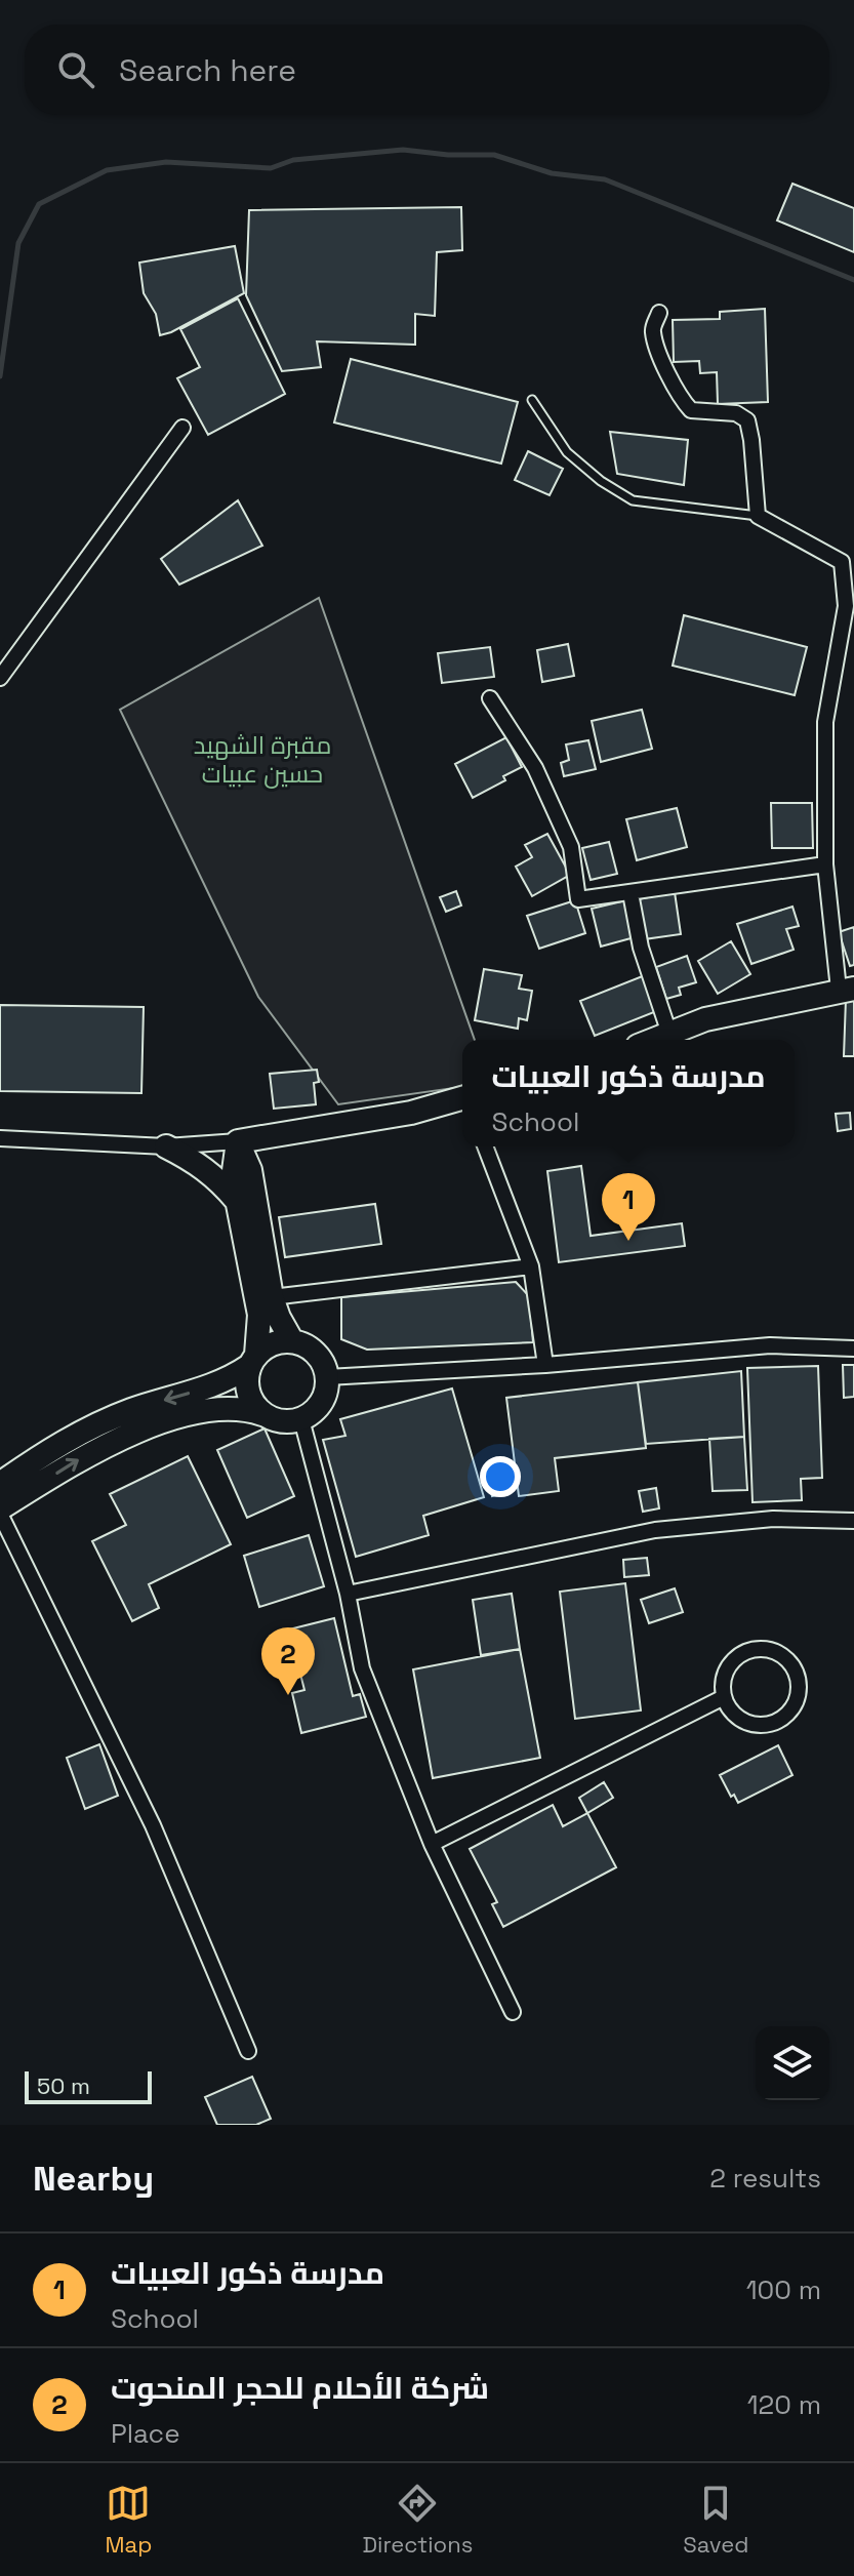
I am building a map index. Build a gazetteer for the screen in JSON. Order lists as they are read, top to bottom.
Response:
{
  "parks": ["مقبرة الشهيد حسين عبيات"],
  "scale_bar": "50 m",
  "page": {
    "search": "Search here",
    "popup": ["مدرسة ذكور العبيات", "School"],
    "pins": ["1", "2"],
    "scale": "50 m",
    "heading": ["Nearby", "2 results"],
    "list": [
      {
        "mark": "1",
        "name": "مدرسة ذكور العبيات",
        "note": "School",
        "value": "100 m"
      },
      {
        "mark": "2",
        "name": "شركة الأحلام للحجر المنحوت",
        "note": "Place",
        "value": "120 m"
      }
    ],
    "nav": ["Map", "Directions", "Saved"]
  }
}
